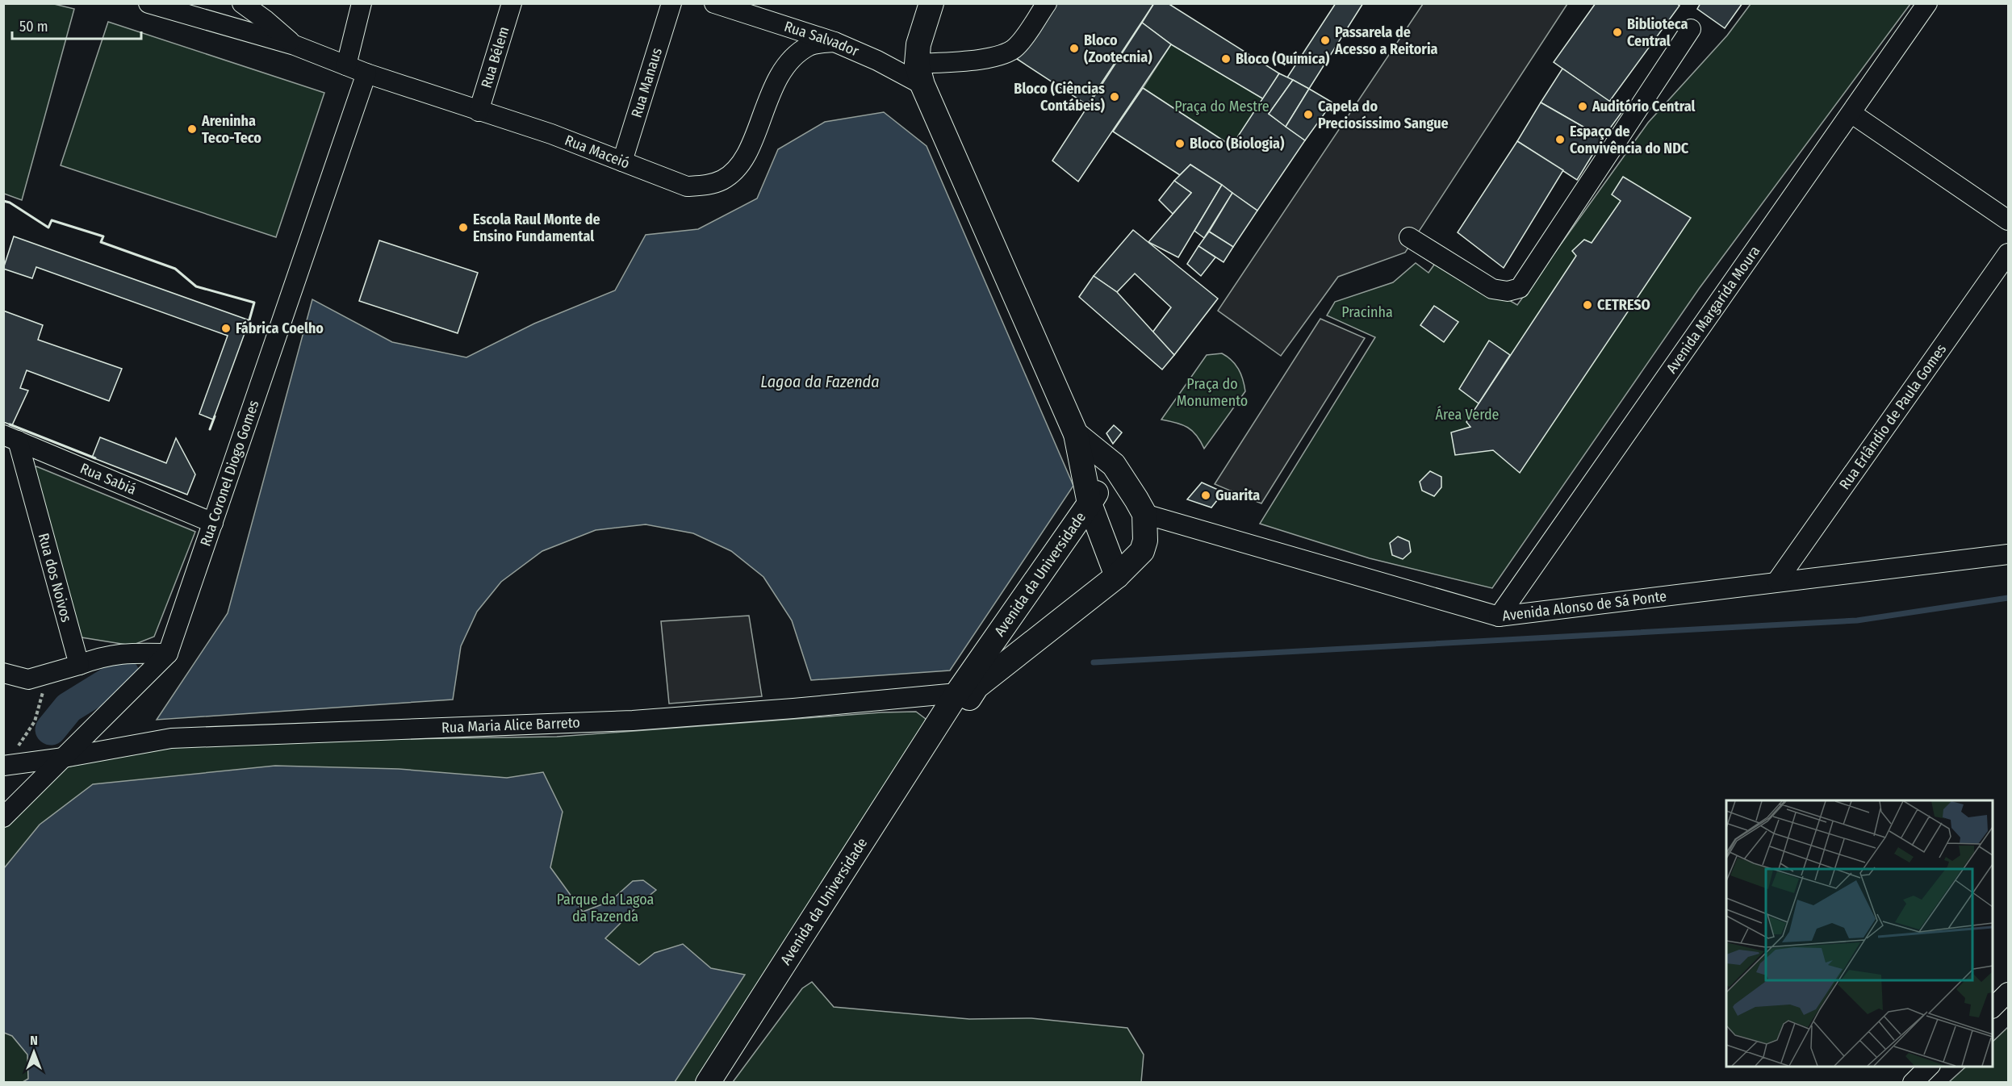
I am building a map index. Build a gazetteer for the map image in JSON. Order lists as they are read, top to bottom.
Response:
{
  "streets": {
    "main road": ["Avenida da Universidade"],
    "street": [
      "Rua Salvador",
      "Rua Bélem",
      "Rua Manaus",
      "Rua Maceió",
      "Avenida Margarida Moura",
      "Rua Erlândio de Paula Gomes",
      "Rua Coronel Diogo Gomes",
      "Rua Sabiá",
      "Rua dos Noivos",
      "Avenida Alonso de Sá Ponte",
      "Rua Maria Alice Barreto"
    ]
  },
  "crossings": [
    ["Rua Salvador", "Rua Maceió"],
    ["Rua Bélem", "Rua Maceió"],
    ["Rua Manaus", "Rua Maceió"],
    ["Rua Maceió", "Rua Coronel Diogo Gomes"],
    ["Avenida Margarida Moura", "Avenida Alonso de Sá Ponte"],
    ["Rua Erlândio de Paula Gomes", "Avenida Alonso de Sá Ponte"],
    ["Rua Coronel Diogo Gomes", "Rua Sabiá"],
    ["Rua Coronel Diogo Gomes", "Rua Maria Alice Barreto"],
    ["Rua Sabiá", "Rua dos Noivos"],
    ["Avenida da Universidade", "Avenida Alonso de Sá Ponte"],
    ["Avenida da Universidade", "Rua Maria Alice Barreto"]
  ],
  "water": ["Lagoa da Fazenda"],
  "parks": [
    "Praça do Mestre",
    "Pracinha",
    "Praça do Monumento",
    "Área Verde",
    "Parque da Lagoa da Fazenda"
  ],
  "places": [
    "Biblioteca Central",
    "Passarela de Acesso a Reitoria",
    "Bloco (Zootecnia)",
    "Bloco (Química)",
    "Bloco (Ciências Contábeis)",
    "Auditório Central",
    "Capela do Preciosíssimo Sangue",
    "Areninha Teco-Teco",
    "Espaço de Convivência do NDC",
    "Bloco (Biologia)",
    "Escola Raul Monte de Ensino Fundamental",
    "CETRESO",
    "Fábrica Coelho",
    "Guarita"
  ],
  "scale_bar": "50 m",
  "north": "top"
}
